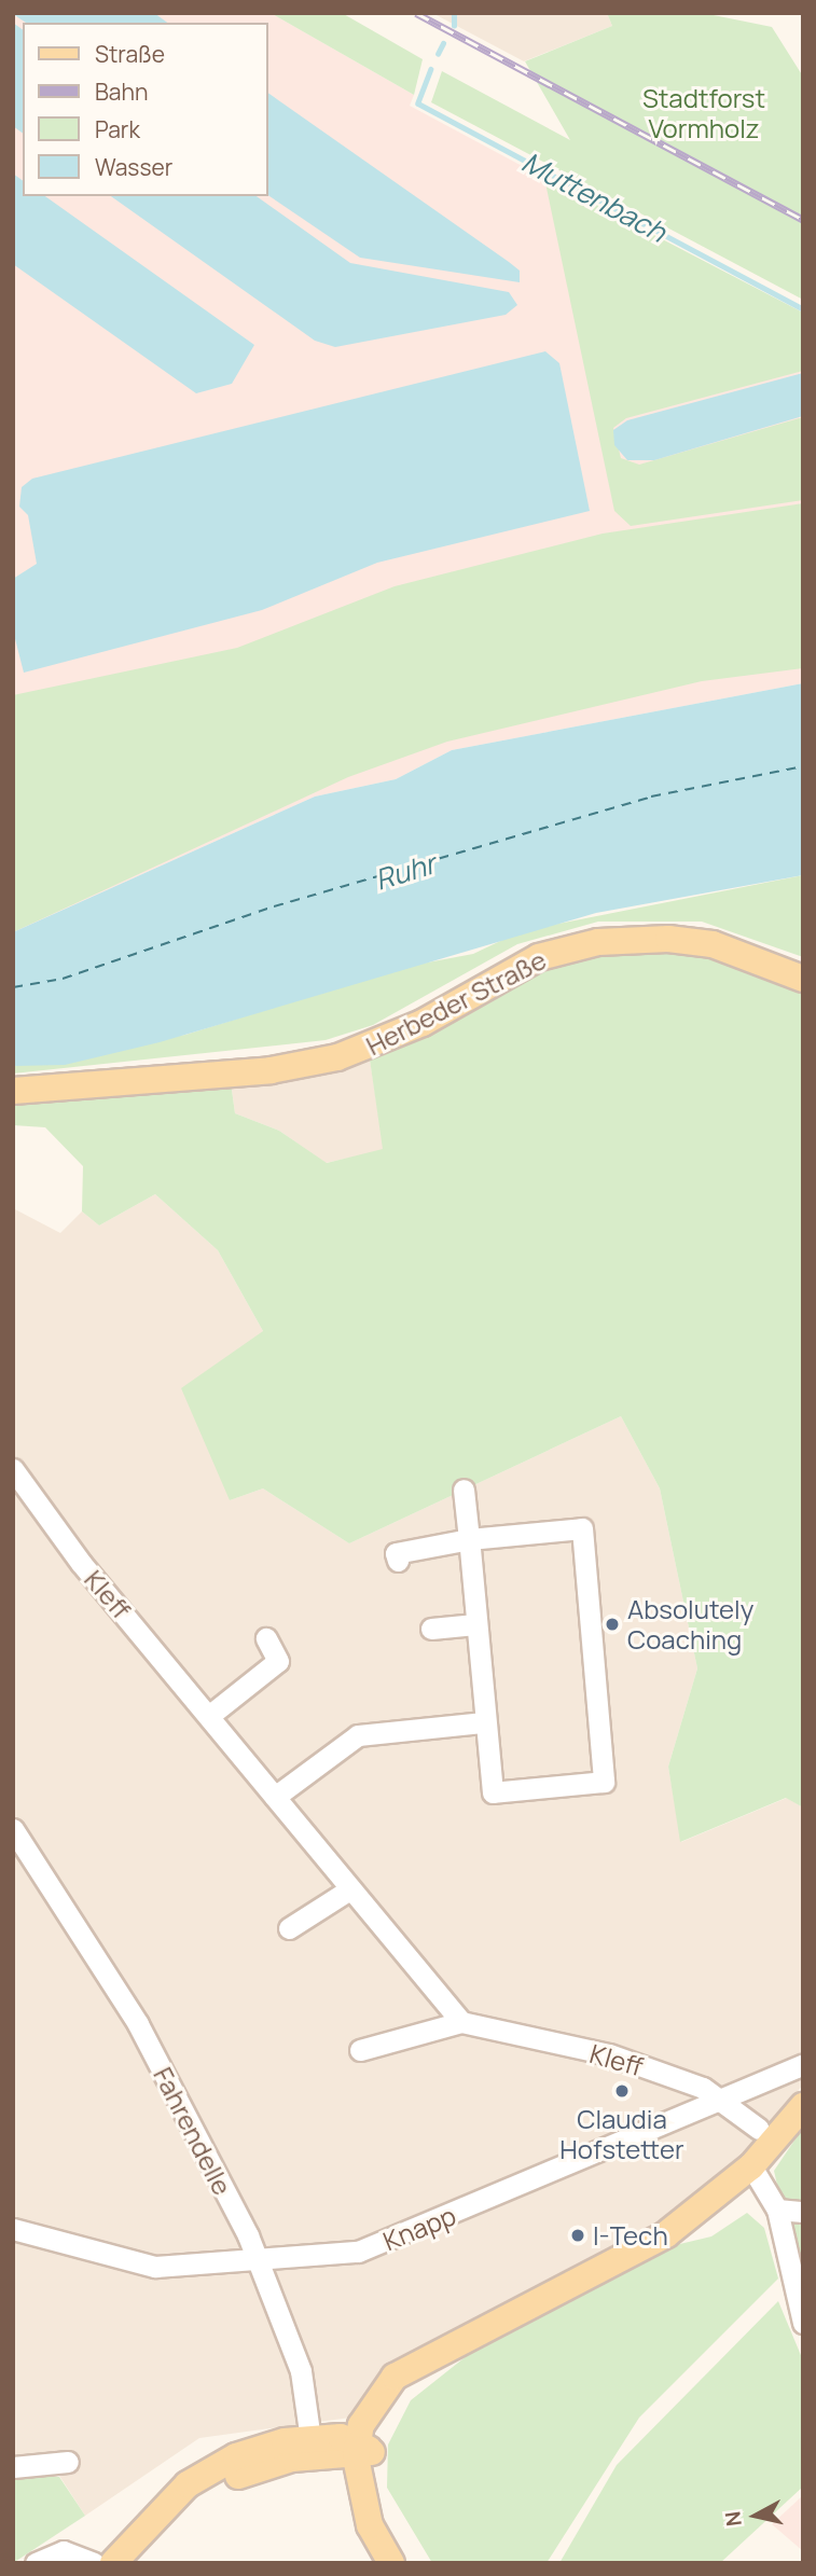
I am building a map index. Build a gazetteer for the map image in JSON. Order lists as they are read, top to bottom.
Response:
{
  "streets": {
    "main road": ["Herbeder Straße"],
    "street": ["Kleff", "Fahrendelle", "Knapp"]
  },
  "crossings": [
    ["Kleff", "Knapp"],
    ["Fahrendelle", "Knapp"]
  ],
  "water": ["Muttenbach", "Ruhr"],
  "parks": ["Stadtforst Vormholz"],
  "places": ["Absolutely Coaching", "Claudia Hofstetter", "I-Tech"],
  "legend": [
    "Straße",
    "Bahn",
    "Park",
    "Wasser"
  ],
  "north": "left"
}
